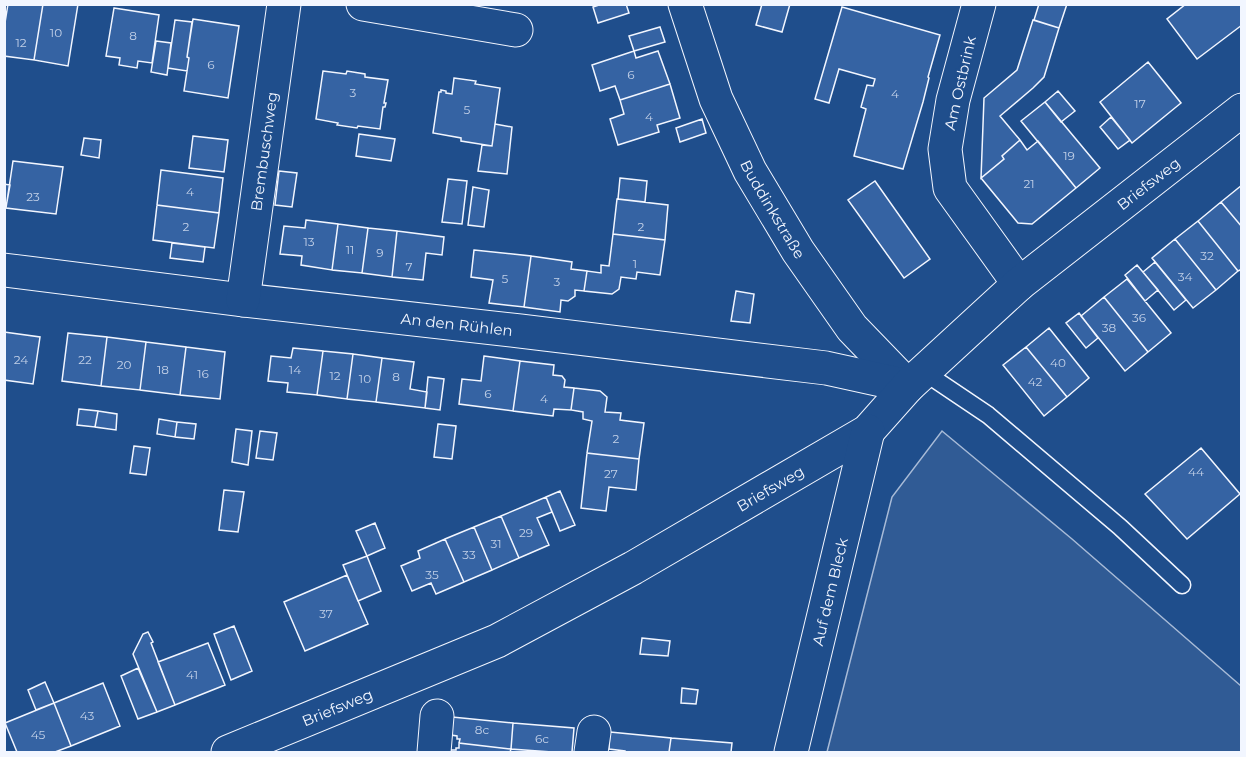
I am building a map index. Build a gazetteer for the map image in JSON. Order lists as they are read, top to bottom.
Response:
{
  "streets": {
    "street": [
      "Am Ostbrink",
      "Brembuschweg",
      "Briefsweg",
      "Buddinkstraße",
      "An den Rühlen",
      "Auf dem Bleck"
    ]
  },
  "crossings": [
    ["Am Ostbrink", "Briefsweg"],
    ["Brembuschweg", "An den Rühlen"],
    ["Briefsweg", "Buddinkstraße"],
    ["Briefsweg", "An den Rühlen"],
    ["Briefsweg", "Auf dem Bleck"],
    ["Buddinkstraße", "An den Rühlen"]
  ],
  "house_numbers": [
    "10",
    "8",
    "12",
    "6",
    "6",
    "3",
    "4",
    "17",
    "5",
    "4",
    "19",
    "21",
    "4",
    "23",
    "2",
    "2",
    "13",
    "11",
    "9",
    "32",
    "1",
    "7",
    "34",
    "5",
    "3",
    "36",
    "38",
    "24",
    "22",
    "40",
    "20",
    "18",
    "14",
    "16",
    "12",
    "8",
    "10",
    "42",
    "6",
    "4",
    "2",
    "44",
    "27",
    "29",
    "31",
    "33",
    "35",
    "37",
    "41",
    "43",
    "8c",
    "45",
    "6c"
  ]
}
